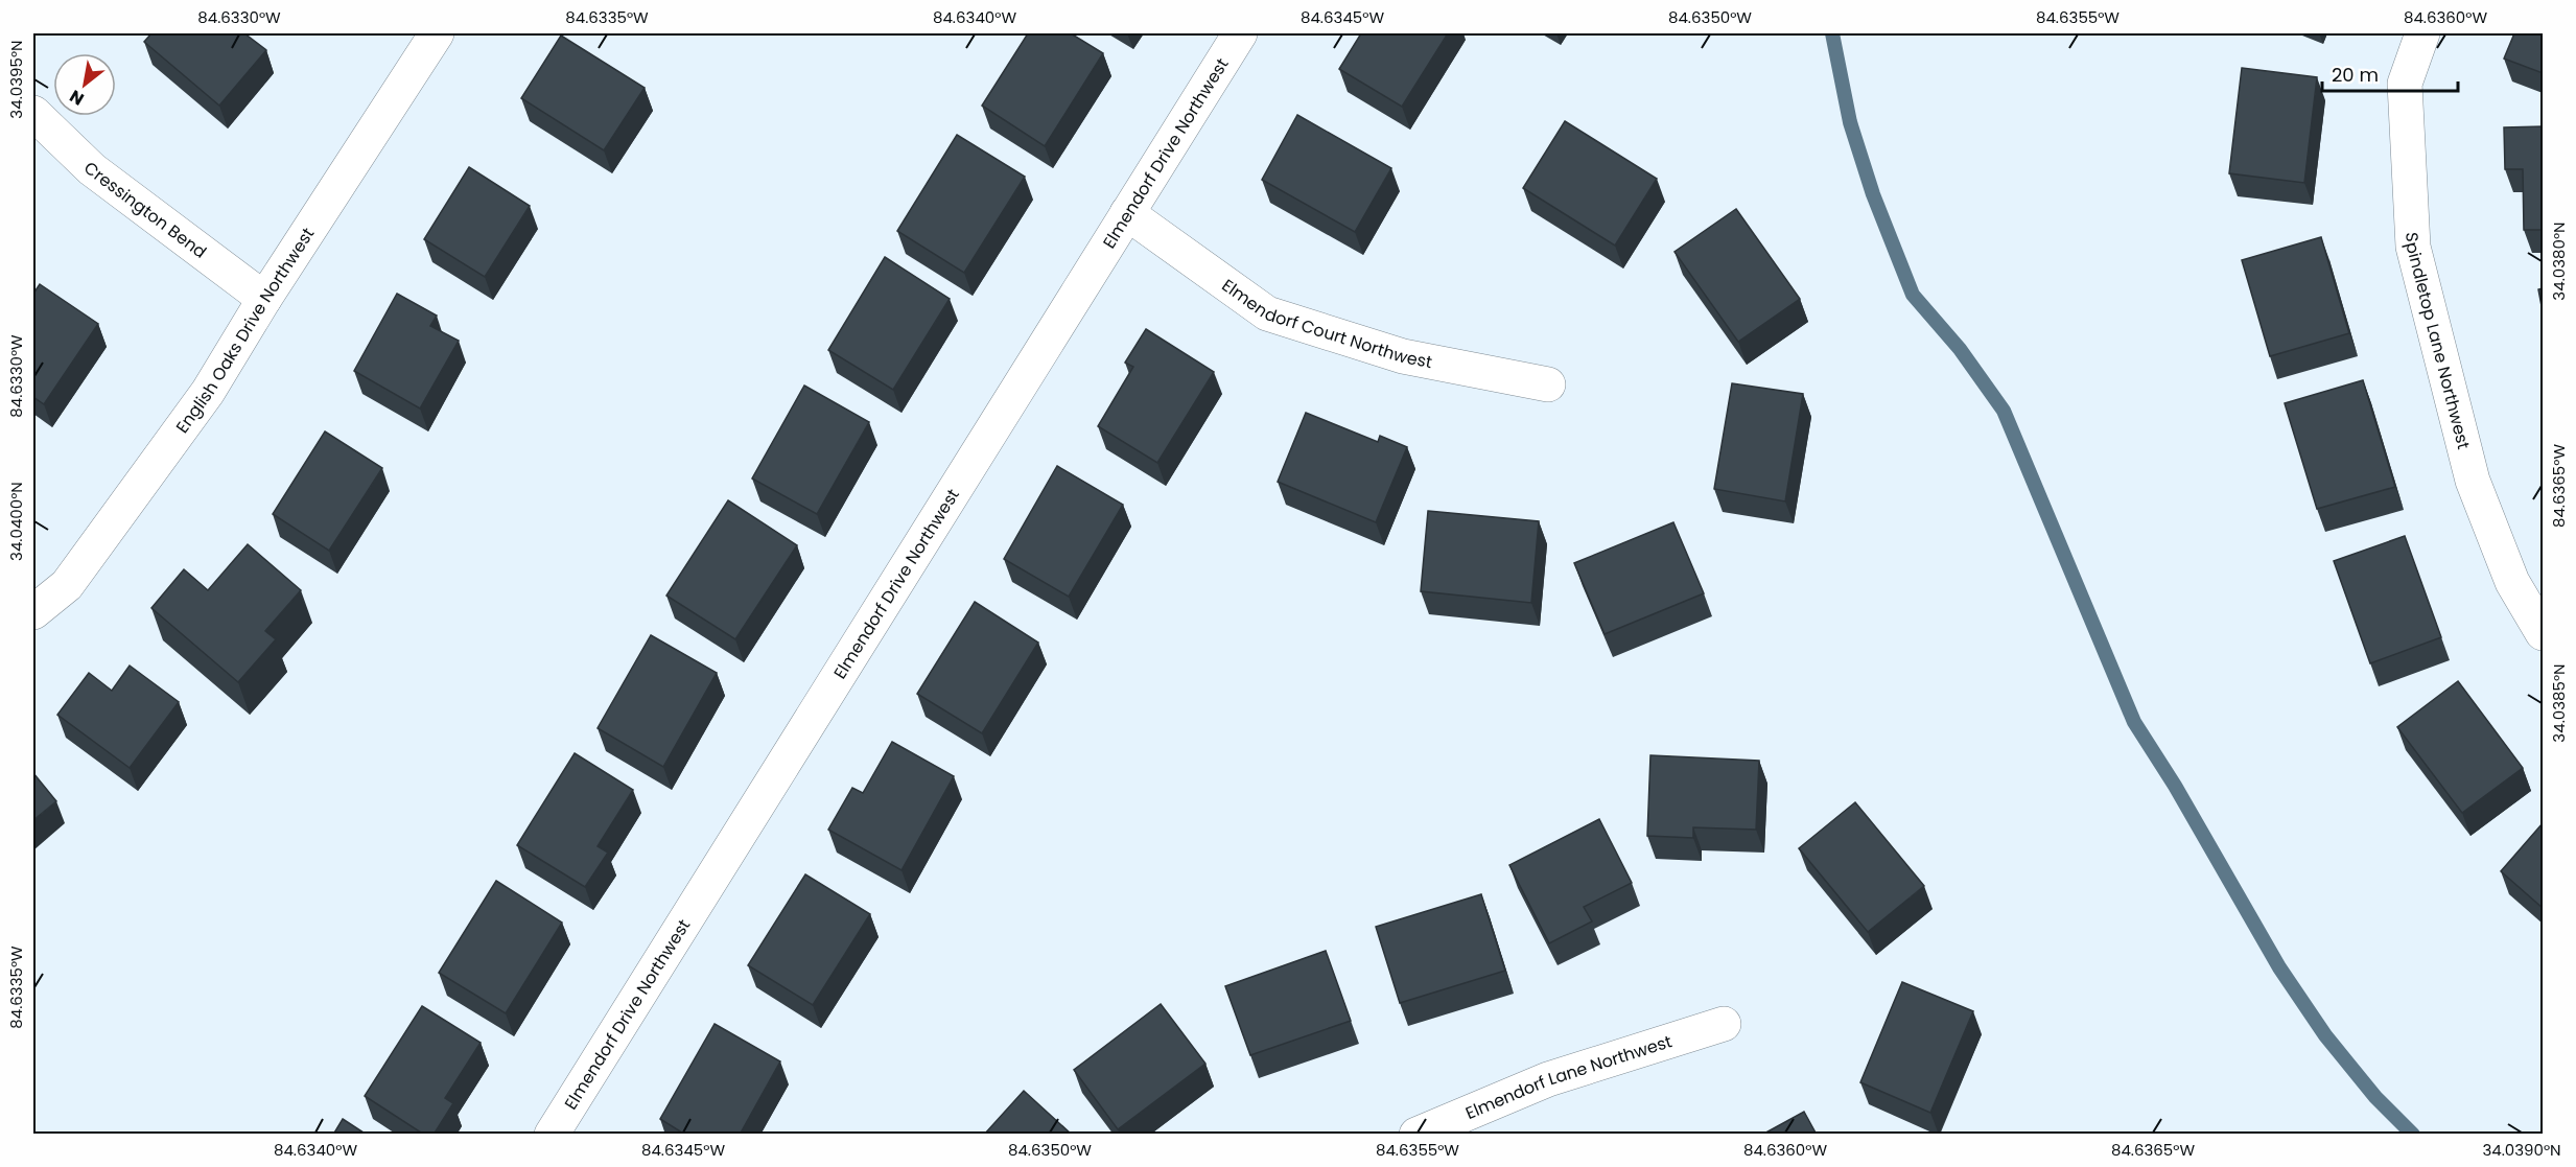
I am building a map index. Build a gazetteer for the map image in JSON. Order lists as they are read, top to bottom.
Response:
{
  "streets": {
    "street": [
      "Elmendorf Drive Northwest",
      "Cressington Bend",
      "Elmendorf Court Northwest",
      "English Oaks Drive Northwest",
      "Spindletop Lane Northwest",
      "Elmendorf Lane Northwest"
    ]
  },
  "crossings": [
    ["Elmendorf Drive Northwest", "Elmendorf Court Northwest"],
    ["Cressington Bend", "English Oaks Drive Northwest"]
  ],
  "scale_bar": "20 m",
  "north": "bottom left",
  "coordinates": [
    "84.6330°W",
    "84.6335°W",
    "84.6340°W",
    "84.6345°W",
    "84.6350°W",
    "84.6355°W",
    "84.6360°W",
    "34.0395°N",
    "34.0380°N",
    "84.6365°W",
    "34.0400°N",
    "34.0385°N",
    "34.0390°N"
  ]
}
